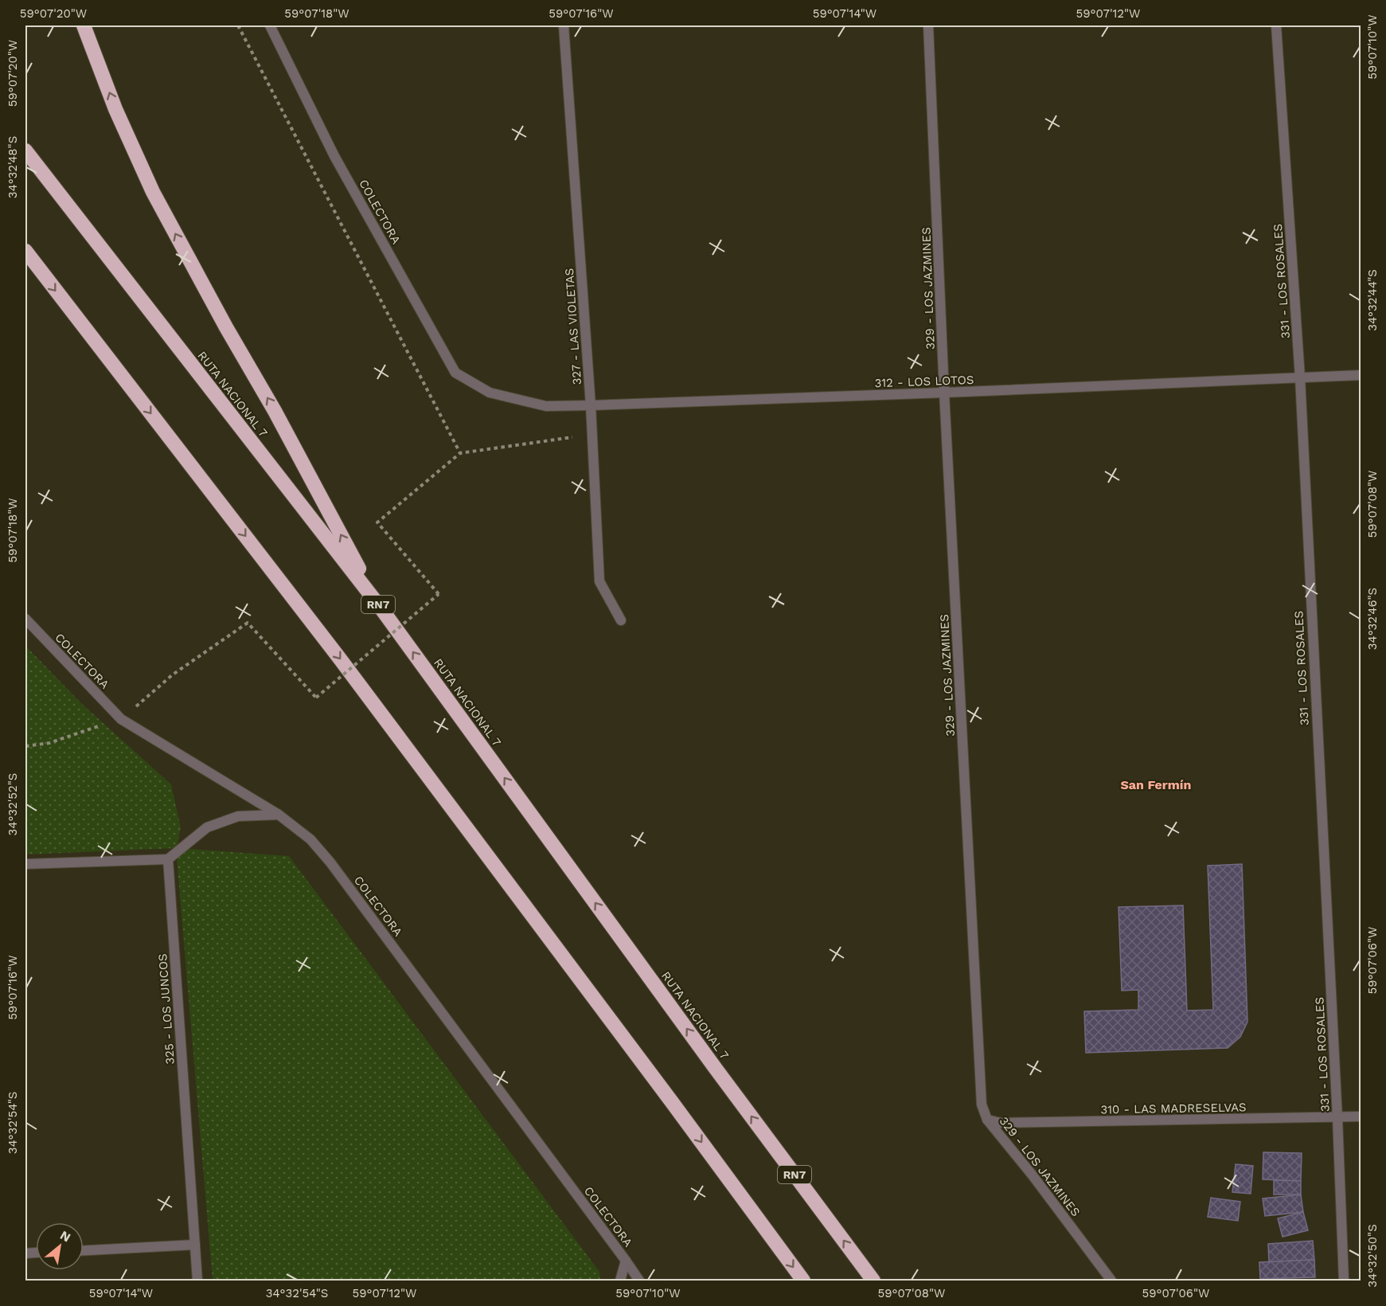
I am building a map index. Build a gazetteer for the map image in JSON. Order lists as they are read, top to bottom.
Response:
{
  "streets": {
    "highway": ["RUTA NACIONAL 7", "RN7"],
    "street": [
      "COLECTORA",
      "331 - LOS ROSALES",
      "329 - LOS JAZMINES",
      "327 - LAS VIOLETAS",
      "312 - LOS LOTOS",
      "325 - LOS JUNCOS",
      "310 - LAS MADRESELVAS"
    ]
  },
  "crossings": [
    ["COLECTORA", "312 - LOS LOTOS"],
    ["331 - LOS ROSALES", "312 - LOS LOTOS"],
    ["331 - LOS ROSALES", "310 - LAS MADRESELVAS"],
    ["329 - LOS JAZMINES", "312 - LOS LOTOS"],
    ["329 - LOS JAZMINES", "310 - LAS MADRESELVAS"],
    ["327 - LAS VIOLETAS", "312 - LOS LOTOS"]
  ],
  "districts": ["San Fermín"],
  "north": "top right",
  "coordinates": [
    "59°07'20\"W",
    "59°07'18\"W",
    "59°07'16\"W",
    "59°07'14\"W",
    "59°07'12\"W",
    "59°07'10\"W",
    "34°32'48\"S",
    "34°32'44\"S",
    "59°07'08\"W",
    "34°32'46\"S",
    "34°32'52\"S",
    "59°07'06\"W",
    "34°32'54\"S",
    "34°32'50\"S"
  ]
}
